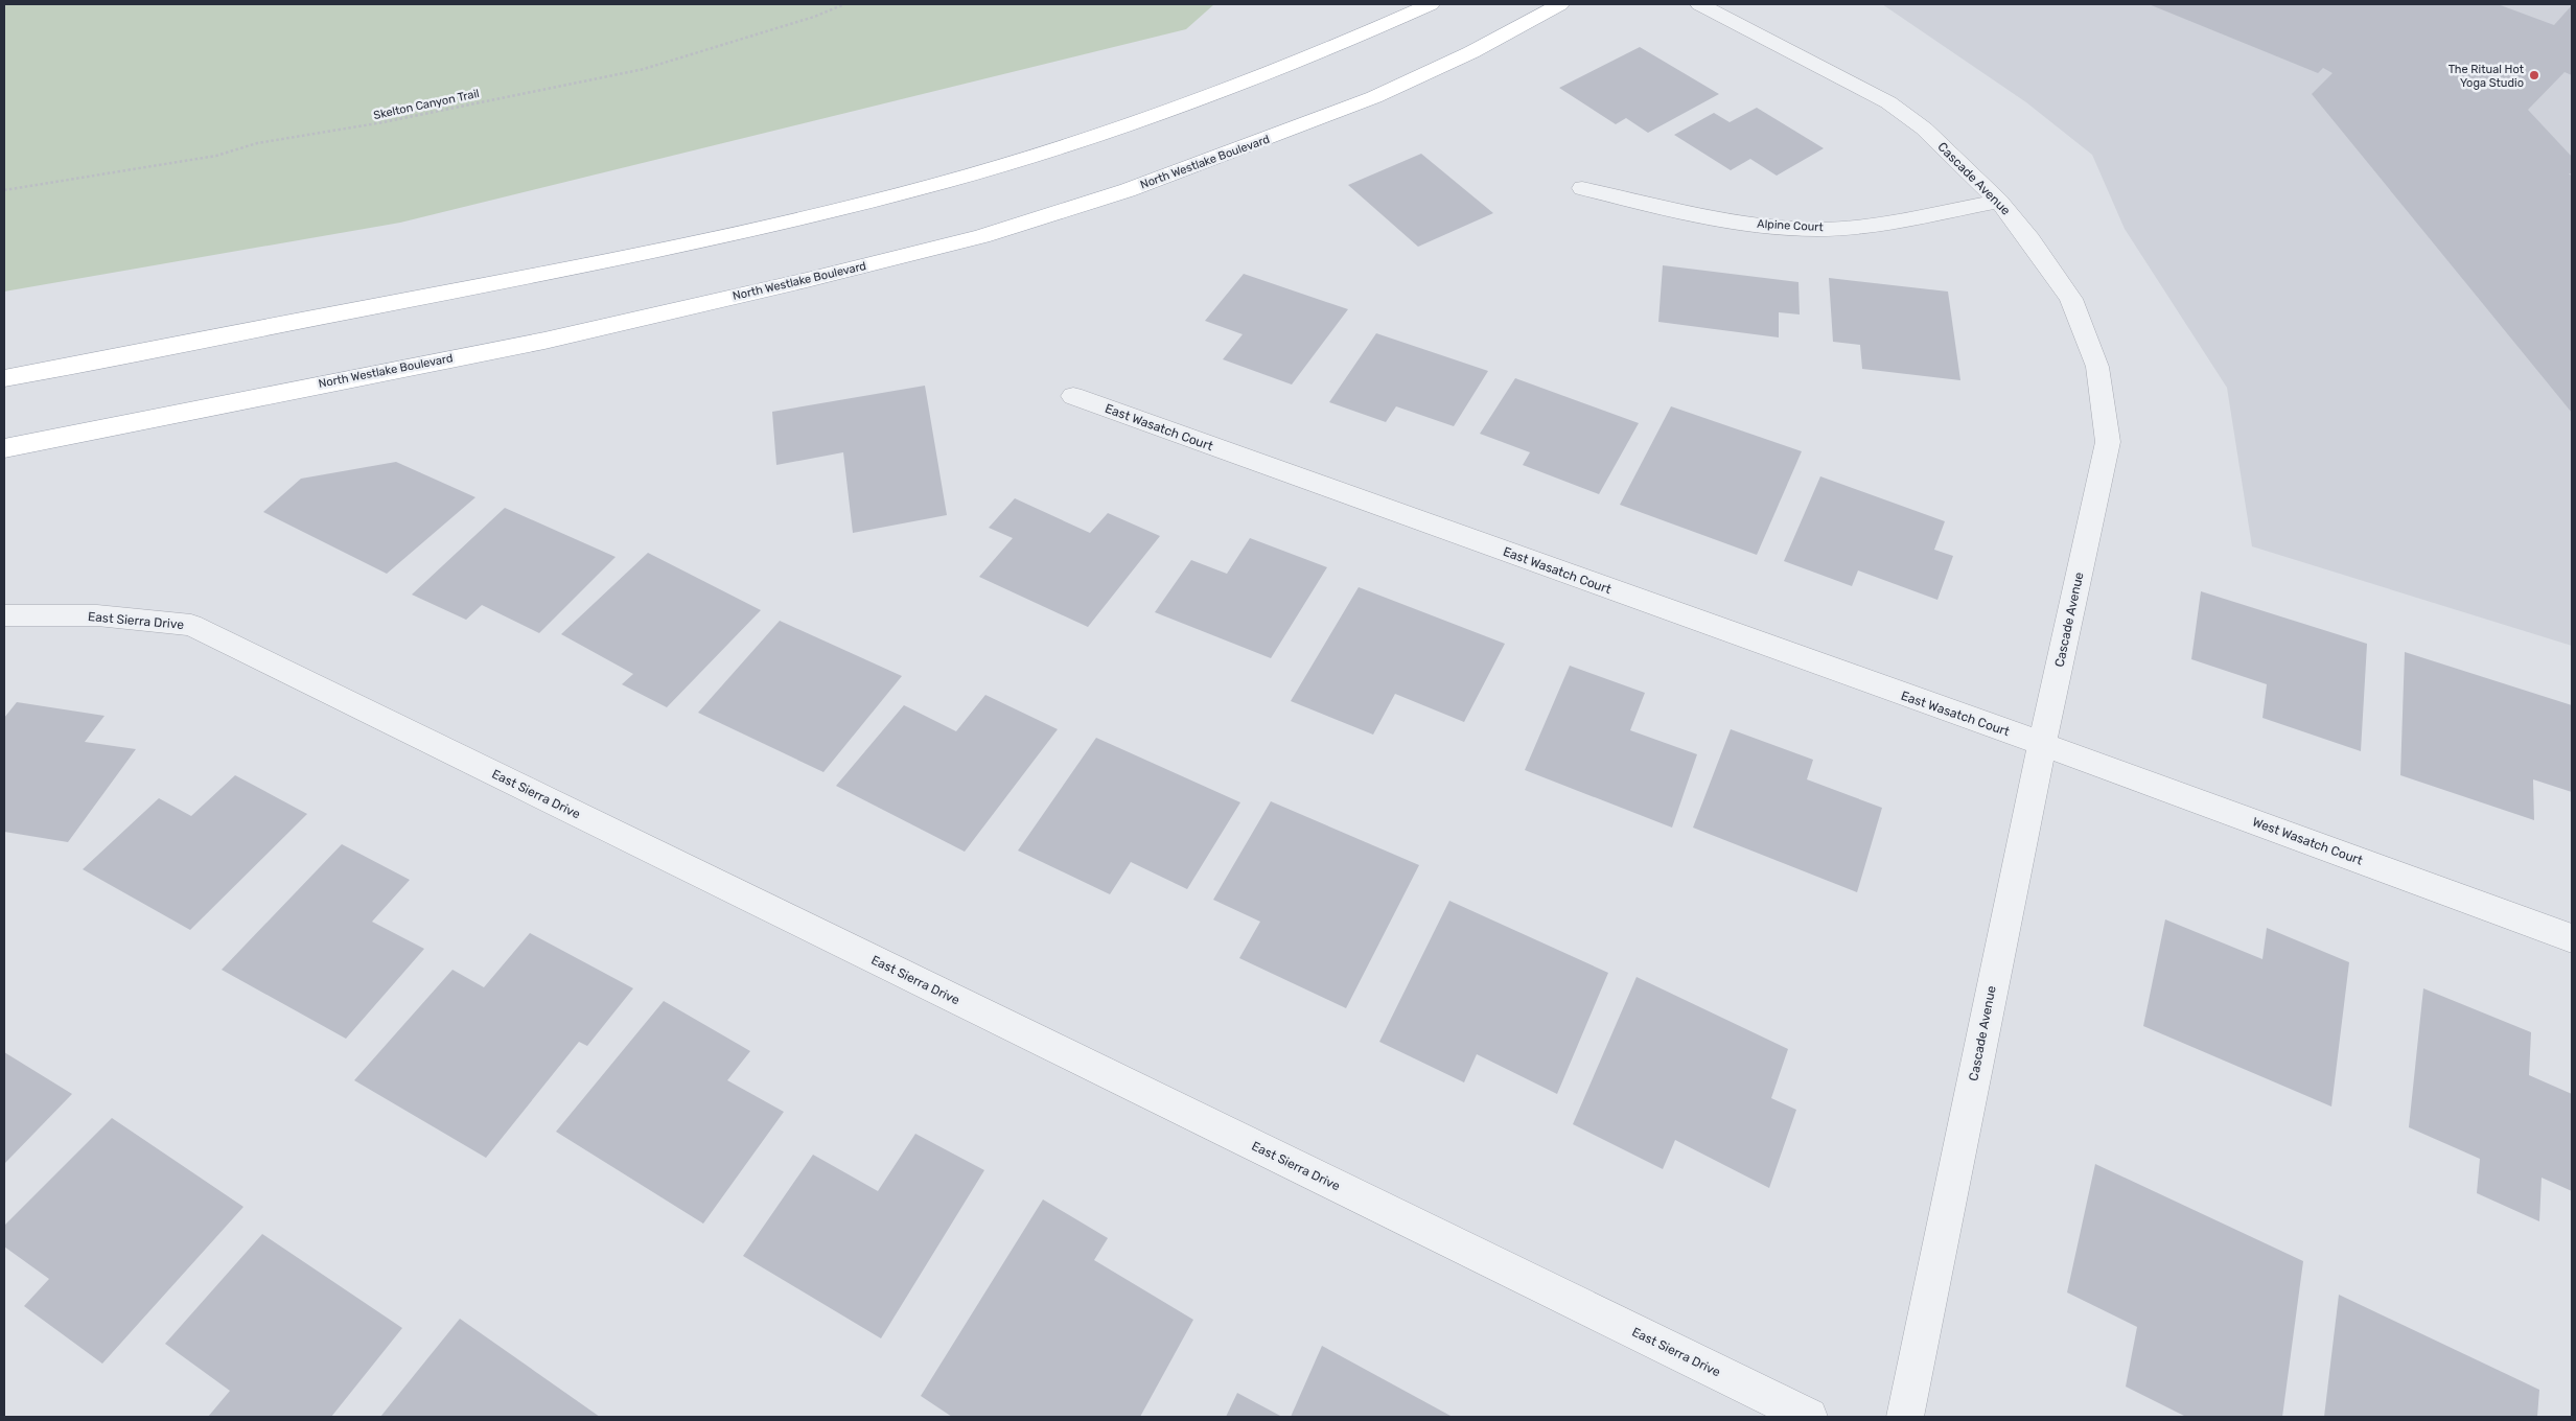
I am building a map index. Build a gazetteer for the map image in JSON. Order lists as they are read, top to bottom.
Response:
{
  "streets": {
    "main road": ["North Westlake Boulevard"],
    "street": [
      "Cascade Avenue",
      "Alpine Court",
      "East Wasatch Court",
      "East Sierra Drive",
      "West Wasatch Court"
    ],
    "path": ["Skelton Canyon Trail"]
  },
  "crossings": [
    ["Cascade Avenue", "Alpine Court"],
    ["Cascade Avenue", "East Wasatch Court"],
    ["Cascade Avenue", "West Wasatch Court"],
    ["East Wasatch Court", "West Wasatch Court"]
  ],
  "places": ["The Ritual Hot Yoga Studio"]
}
